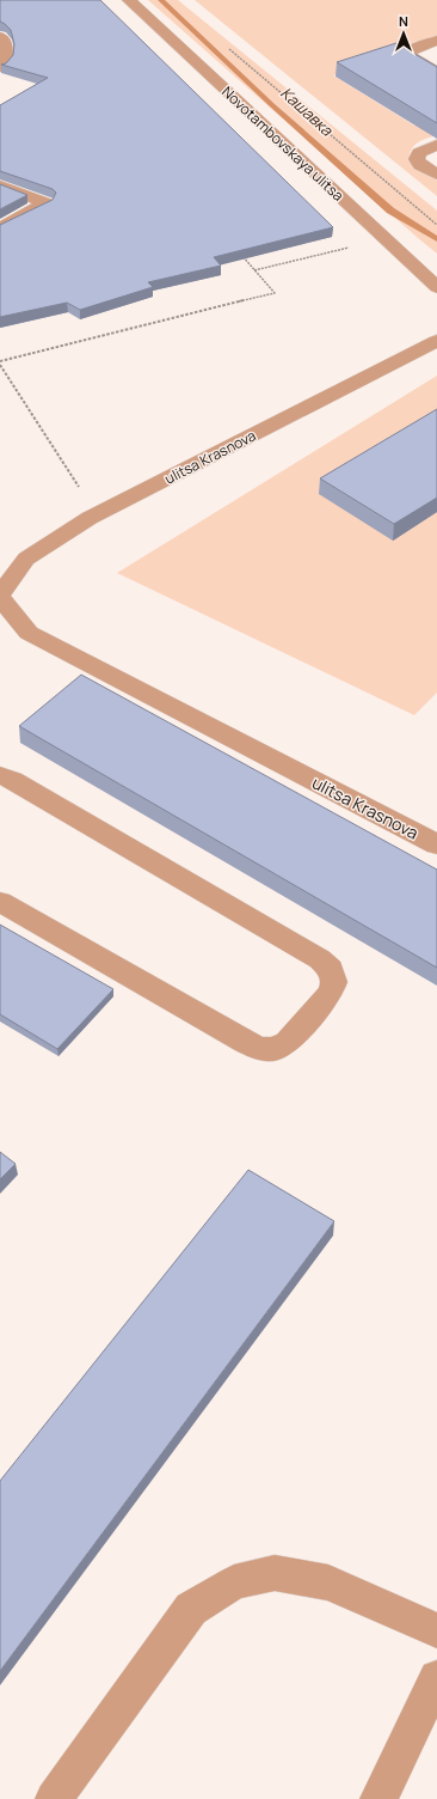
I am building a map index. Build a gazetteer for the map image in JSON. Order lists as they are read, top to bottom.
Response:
{
  "streets": {
    "street": ["Novotambovskaya ulitsa", "ulitsa Krasnova"]
  },
  "water": ["Кашавка"],
  "north": "top"
}
